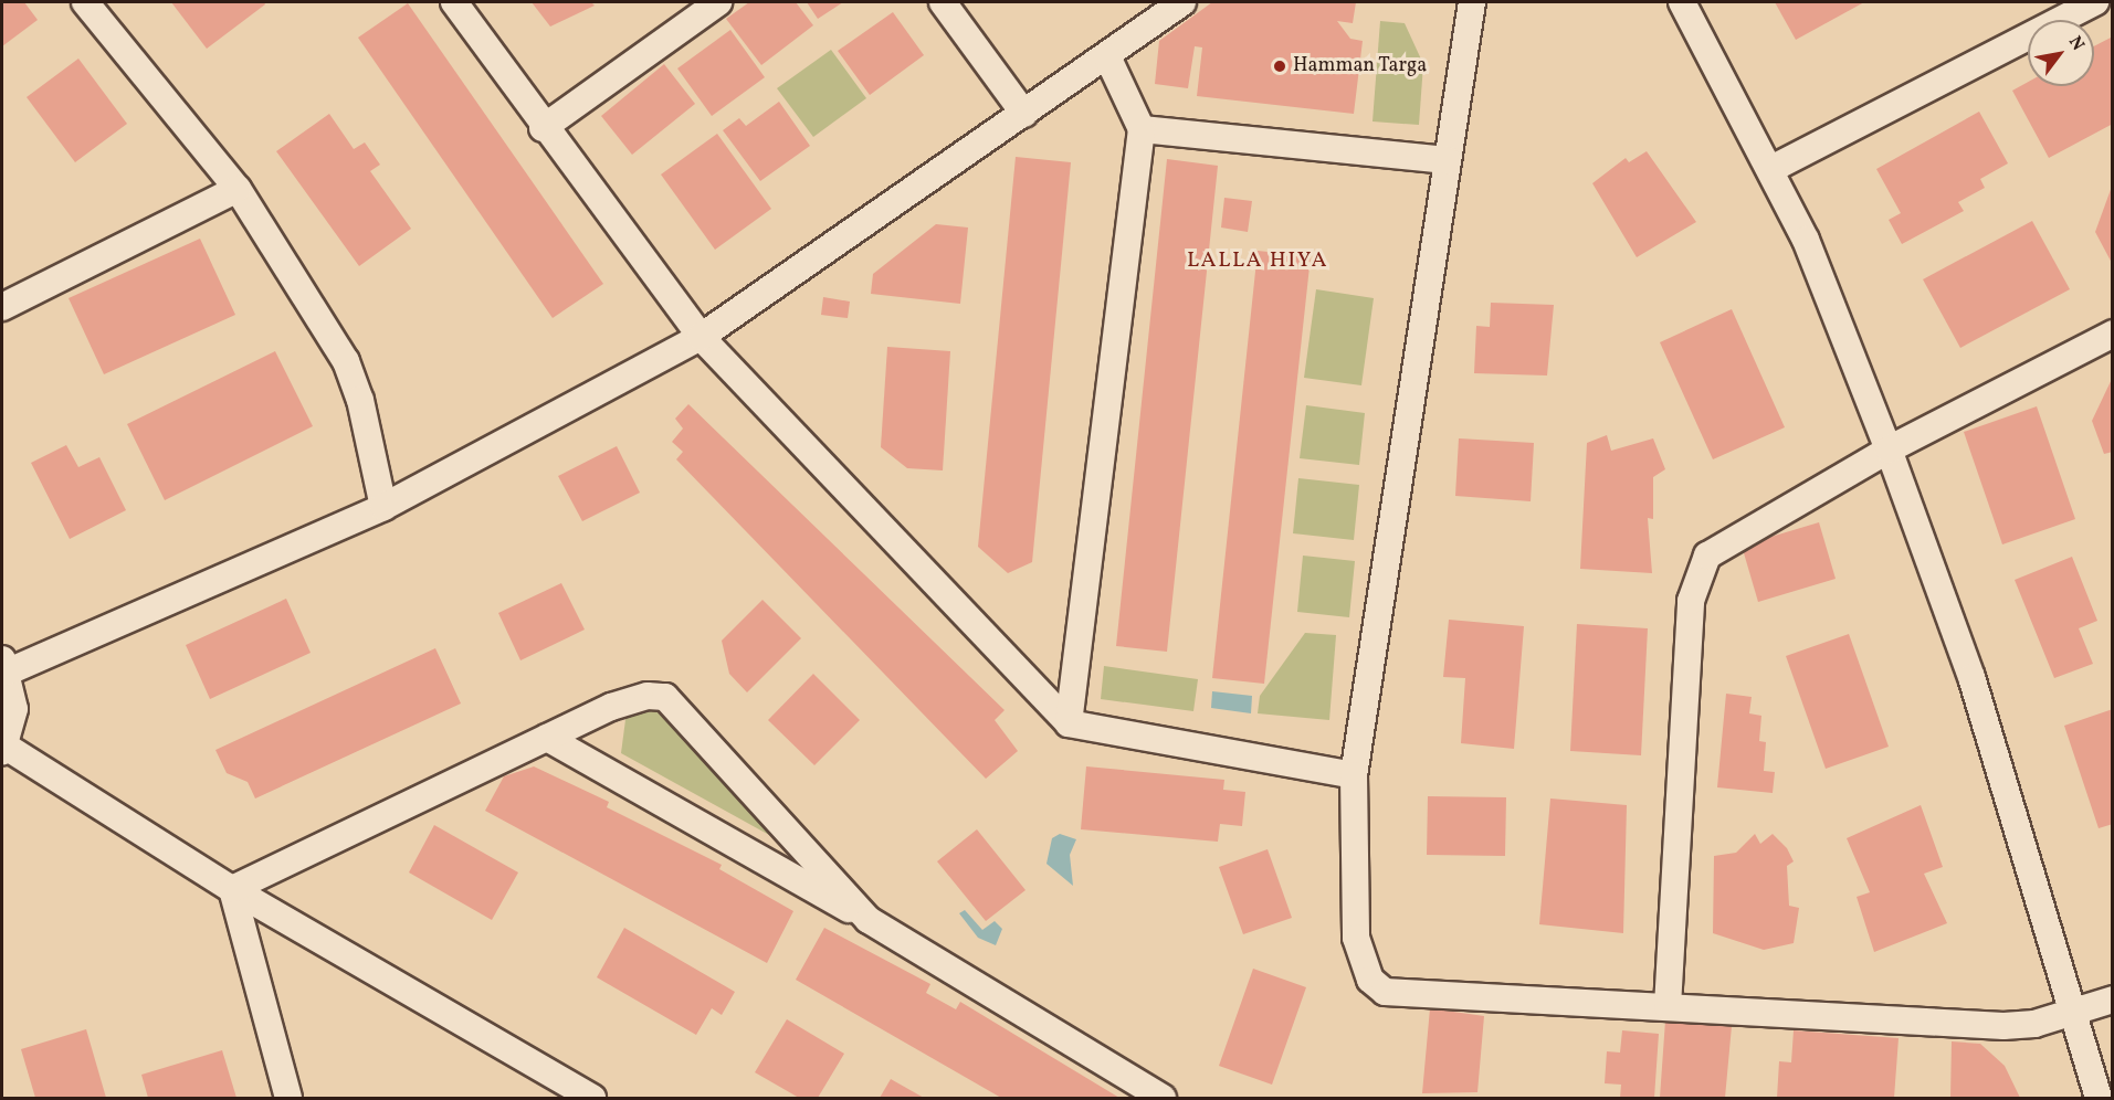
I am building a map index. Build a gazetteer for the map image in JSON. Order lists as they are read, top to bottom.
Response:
{
  "districts": ["LALLA HIYA"],
  "places": ["Hamman Targa"],
  "north": "top right"
}
